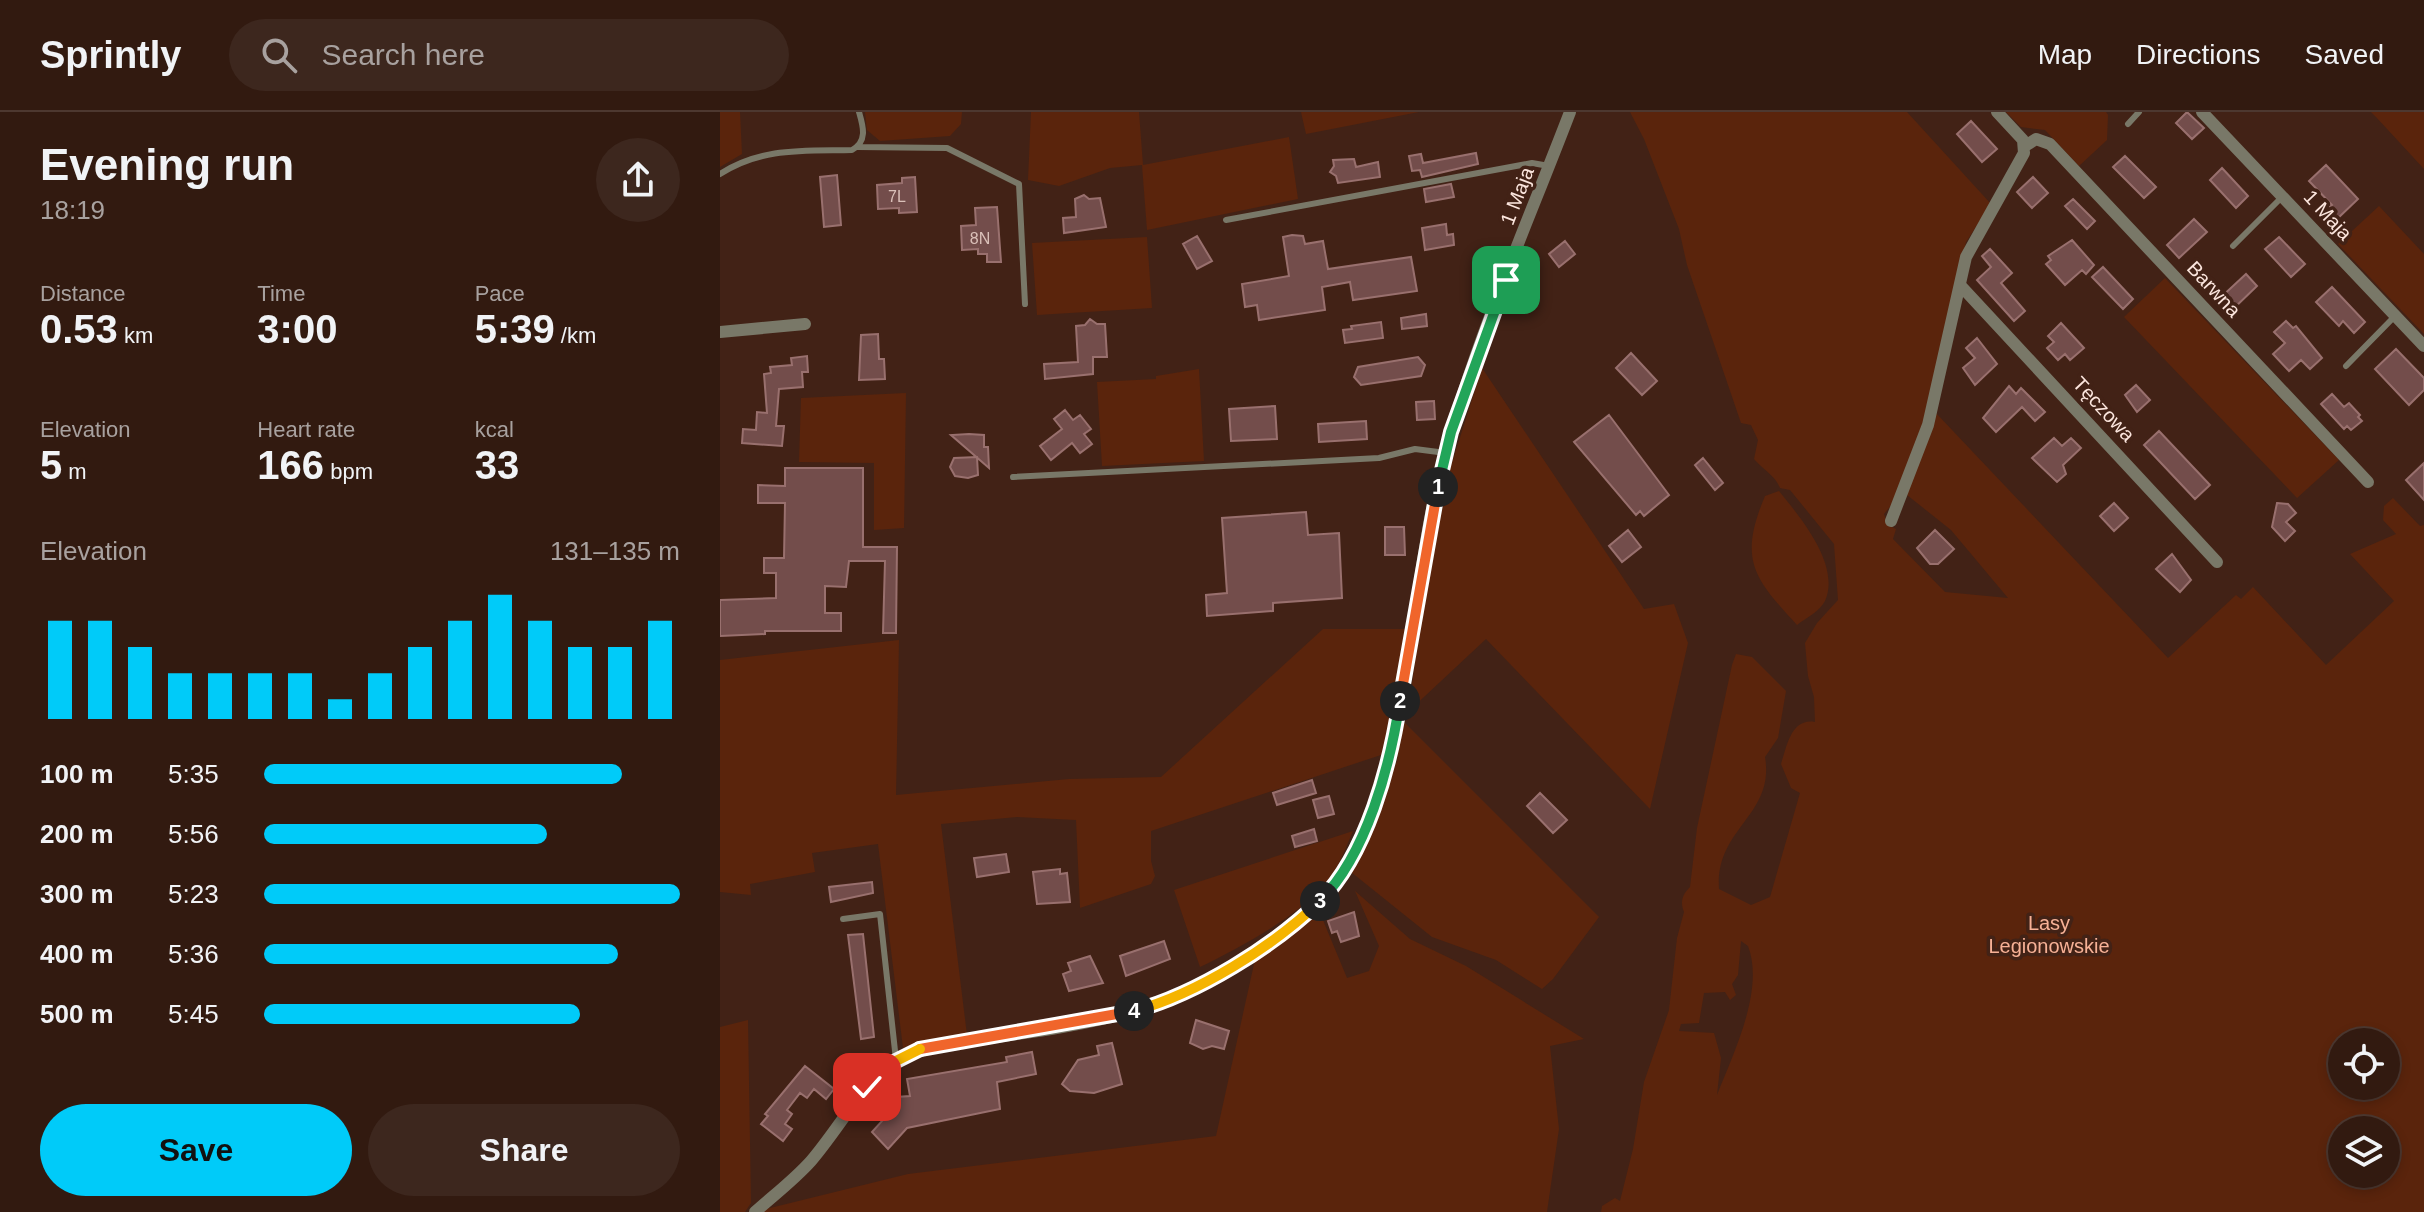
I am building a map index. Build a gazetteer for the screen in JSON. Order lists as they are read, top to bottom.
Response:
{
  "streets": {
    "street": ["1 Maja", "Barwna", "Tęczowa"]
  },
  "parks": ["Lasy Legionowskie"],
  "house_numbers": ["7L", "8N"],
  "page": {
    "header": "Sprintly",
    "search": "Search here",
    "nav": ["Map", "Directions", "Saved"],
    "heading": ["Evening run", "18:19"],
    "stats": [
      ["Distance", "0.53 km"],
      ["Time", "3:00"],
      ["Pace", "5:39 /km"],
      ["Elevation", "5 m"],
      ["Heart rate", "166 bpm"],
      ["kcal", "33"]
    ],
    "pins": [
      "1",
      "2",
      "3",
      "4"
    ],
    "chart": ["Elevation", "131–135 m"],
    "list": [
      {
        "name": "100 m",
        "note": "5:35"
      },
      {
        "name": "200 m",
        "note": "5:56"
      },
      {
        "name": "300 m",
        "note": "5:23"
      },
      {
        "name": "400 m",
        "note": "5:36"
      },
      {
        "name": "500 m",
        "note": "5:45"
      }
    ],
    "buttons": ["Save", "Share"]
  }
}
